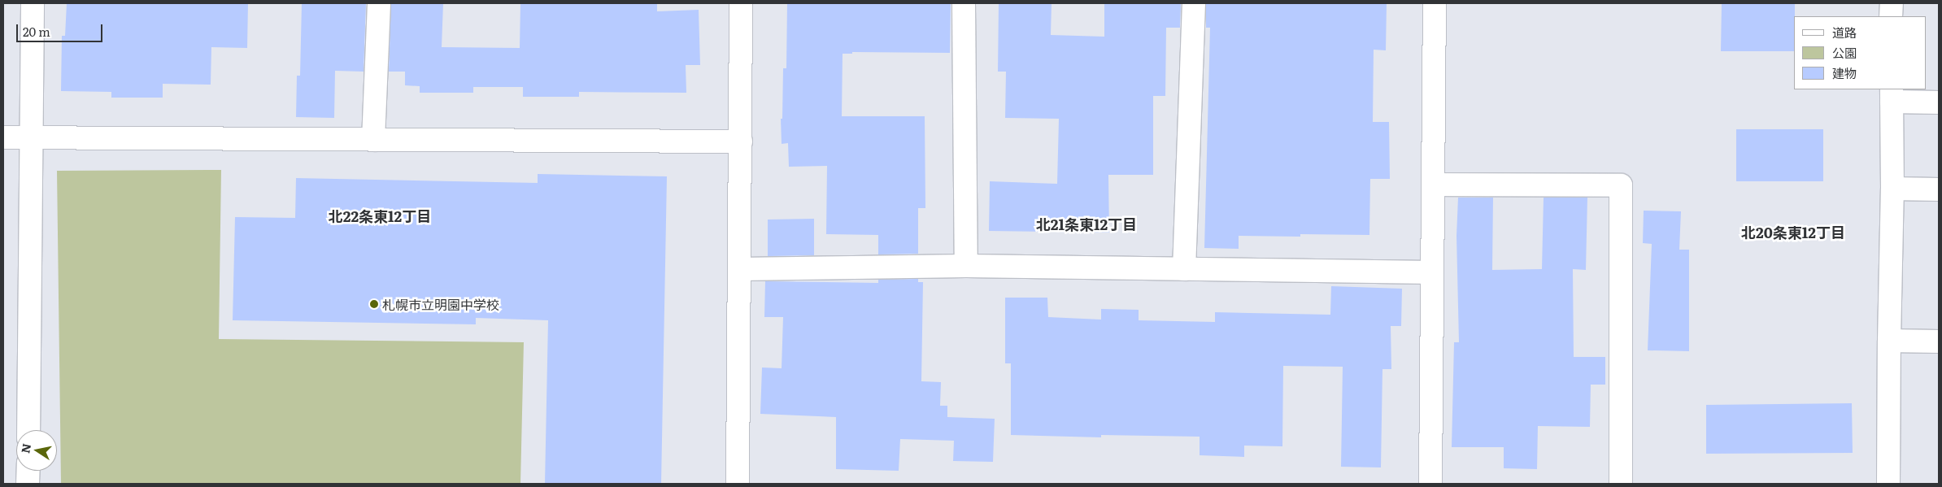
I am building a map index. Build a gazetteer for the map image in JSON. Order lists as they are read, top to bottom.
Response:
{
  "districts": ["北22条東12丁目", "北21条東12丁目", "北20条東12丁目"],
  "places": ["札幌市立明園中学校"],
  "legend": ["道路", "公園", "建物"],
  "scale_bar": "20 m",
  "north": "left"
}
